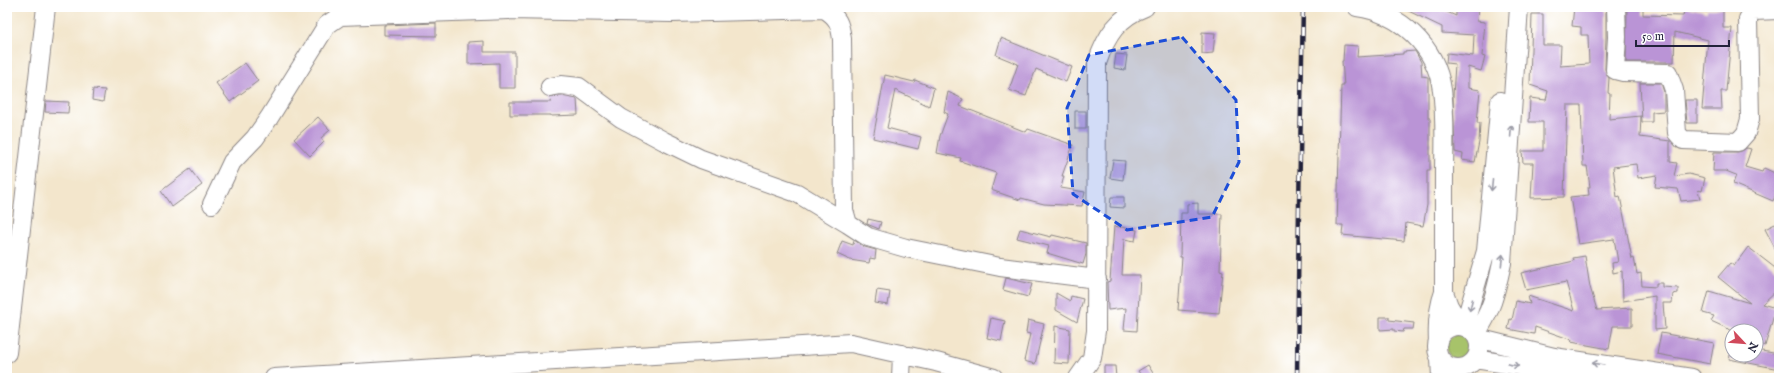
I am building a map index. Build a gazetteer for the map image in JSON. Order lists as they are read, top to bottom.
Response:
{
  "scale_bar": "50 m",
  "north": "bottom right"
}
